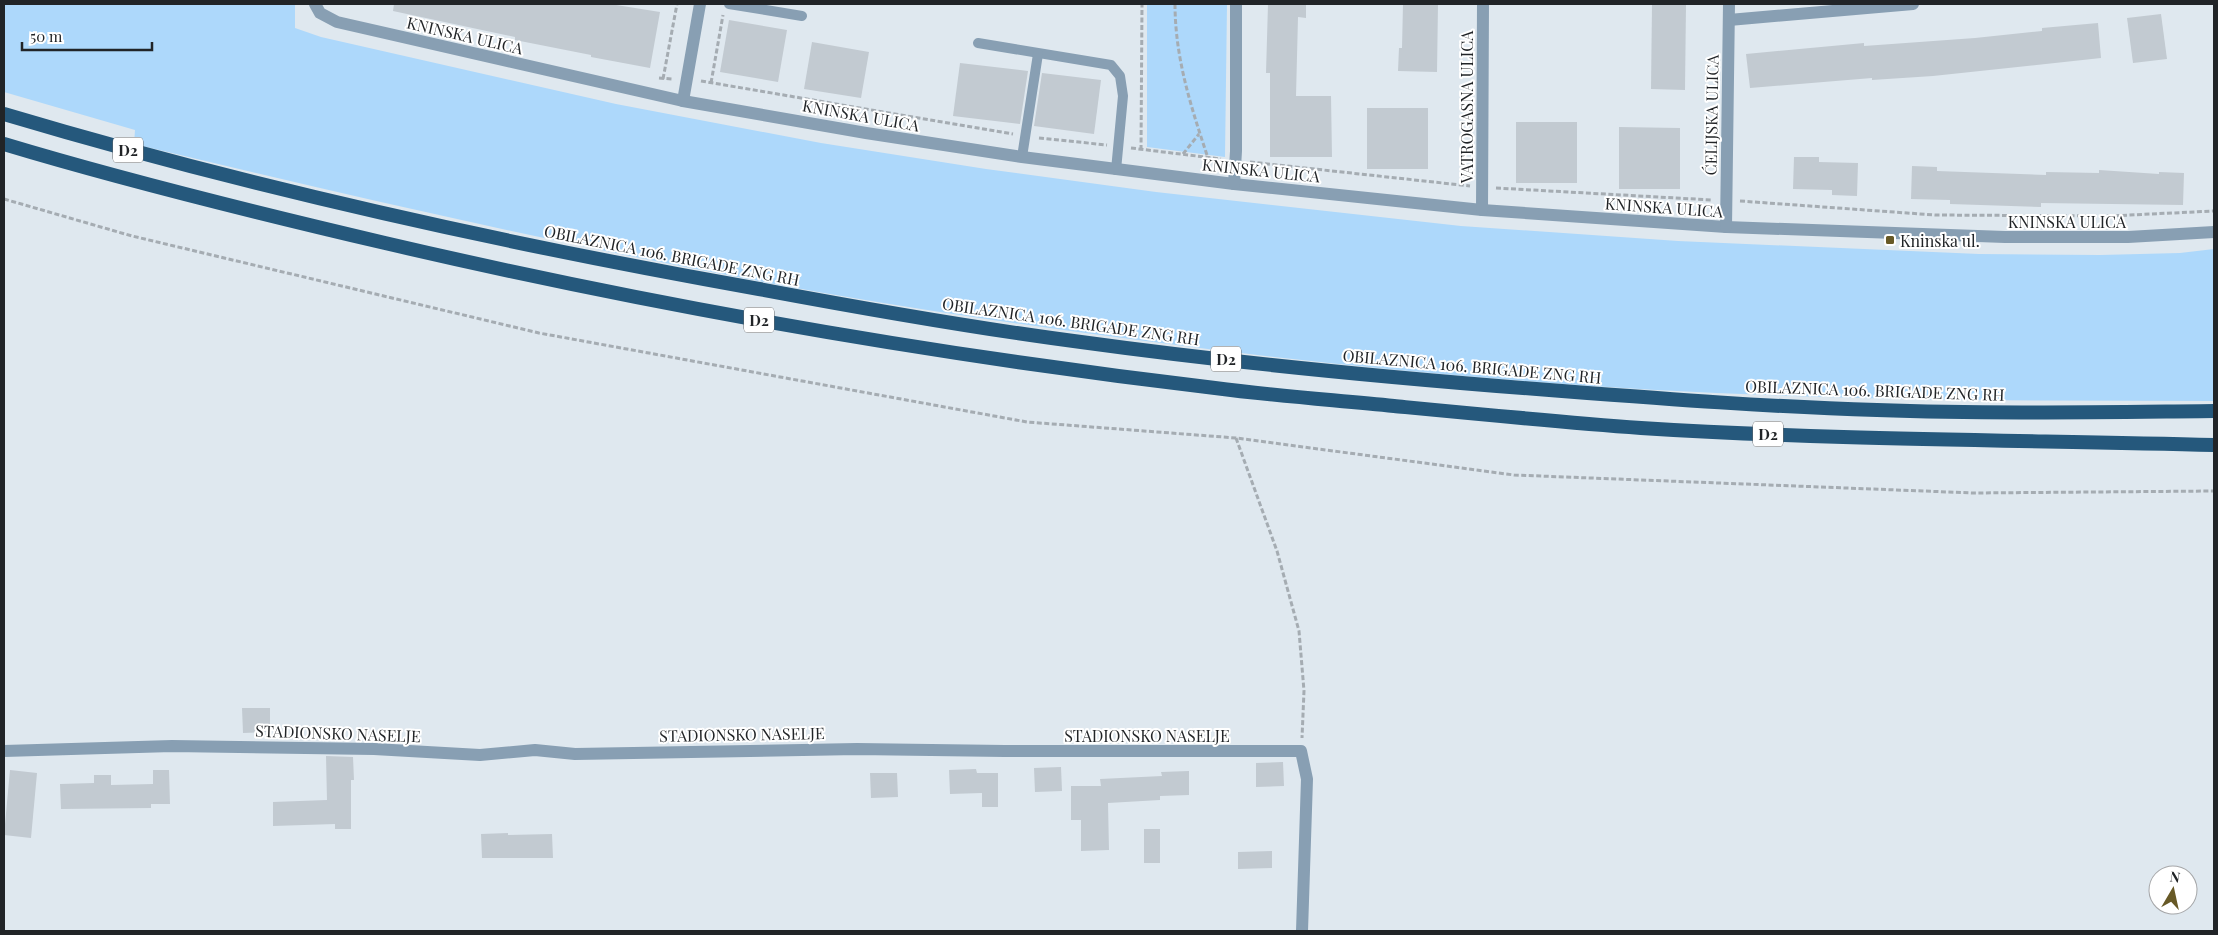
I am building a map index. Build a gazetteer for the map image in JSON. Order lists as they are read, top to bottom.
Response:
{
  "streets": {
    "highway": ["D2", "OBILAZNICA 106. BRIGADE ZNG RH"],
    "street": [
      "KNINSKA ULICA",
      "VATROGASNA ULICA",
      "ĆELIJSKA ULICA",
      "STADIONSKO NASELJE"
    ]
  },
  "crossings": [
    ["KNINSKA ULICA", "VATROGASNA ULICA"],
    ["KNINSKA ULICA", "ĆELIJSKA ULICA"]
  ],
  "places": {
    "transit": ["Kninska ul."]
  },
  "scale_bar": "50 m",
  "north": "top"
}
